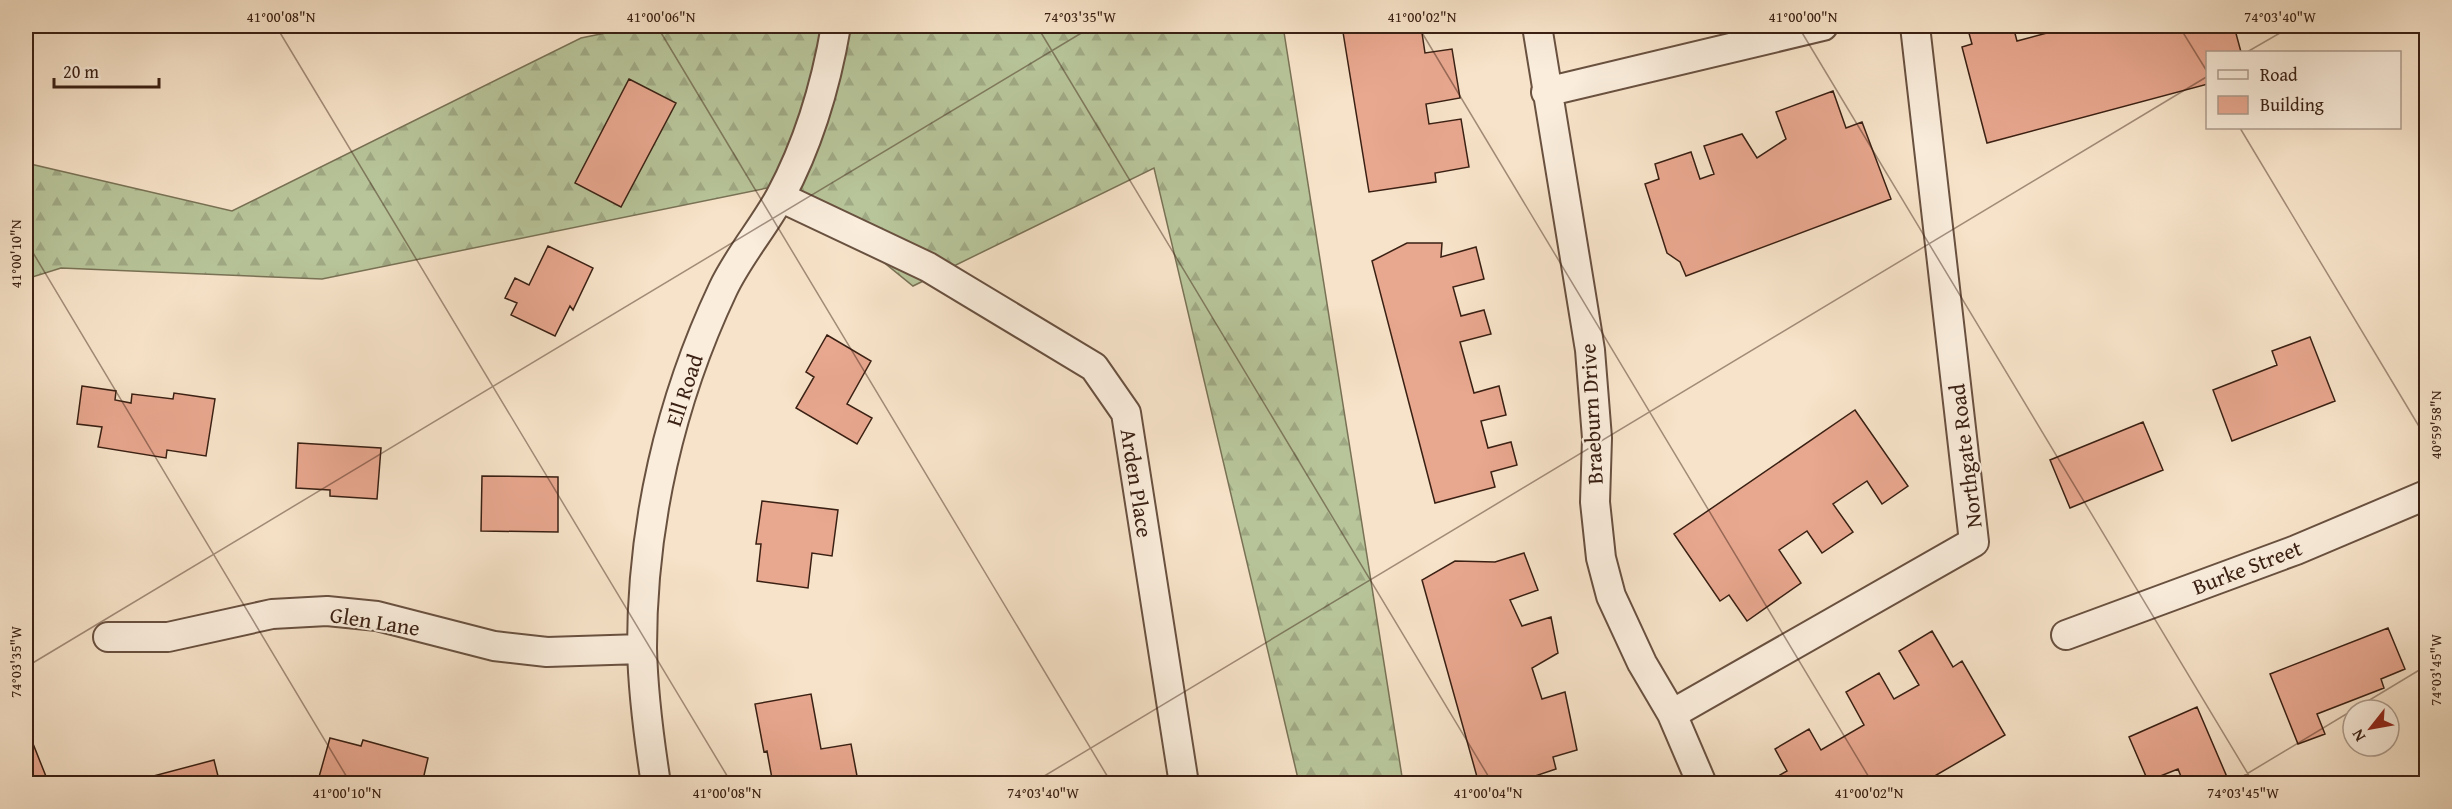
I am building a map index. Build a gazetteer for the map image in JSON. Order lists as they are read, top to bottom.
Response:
{
  "streets": {
    "street": [
      "Ell Road",
      "Braeburn Drive",
      "Northgate Road",
      "Arden Place",
      "Burke Street",
      "Glen Lane"
    ]
  },
  "crossings": [
    ["Ell Road", "Arden Place"],
    ["Ell Road", "Glen Lane"],
    ["Braeburn Drive", "Northgate Road"]
  ],
  "legend": ["Road", "Building"],
  "scale_bar": "20 m",
  "north": "bottom left",
  "coordinates": [
    "41°00'08\"N",
    "41°00'06\"N",
    "74°03'35\"W",
    "41°00'02\"N",
    "41°00'00\"N",
    "74°03'40\"W",
    "41°00'10\"N",
    "40°59'58\"N",
    "74°03'45\"W",
    "41°00'04\"N"
  ]
}
